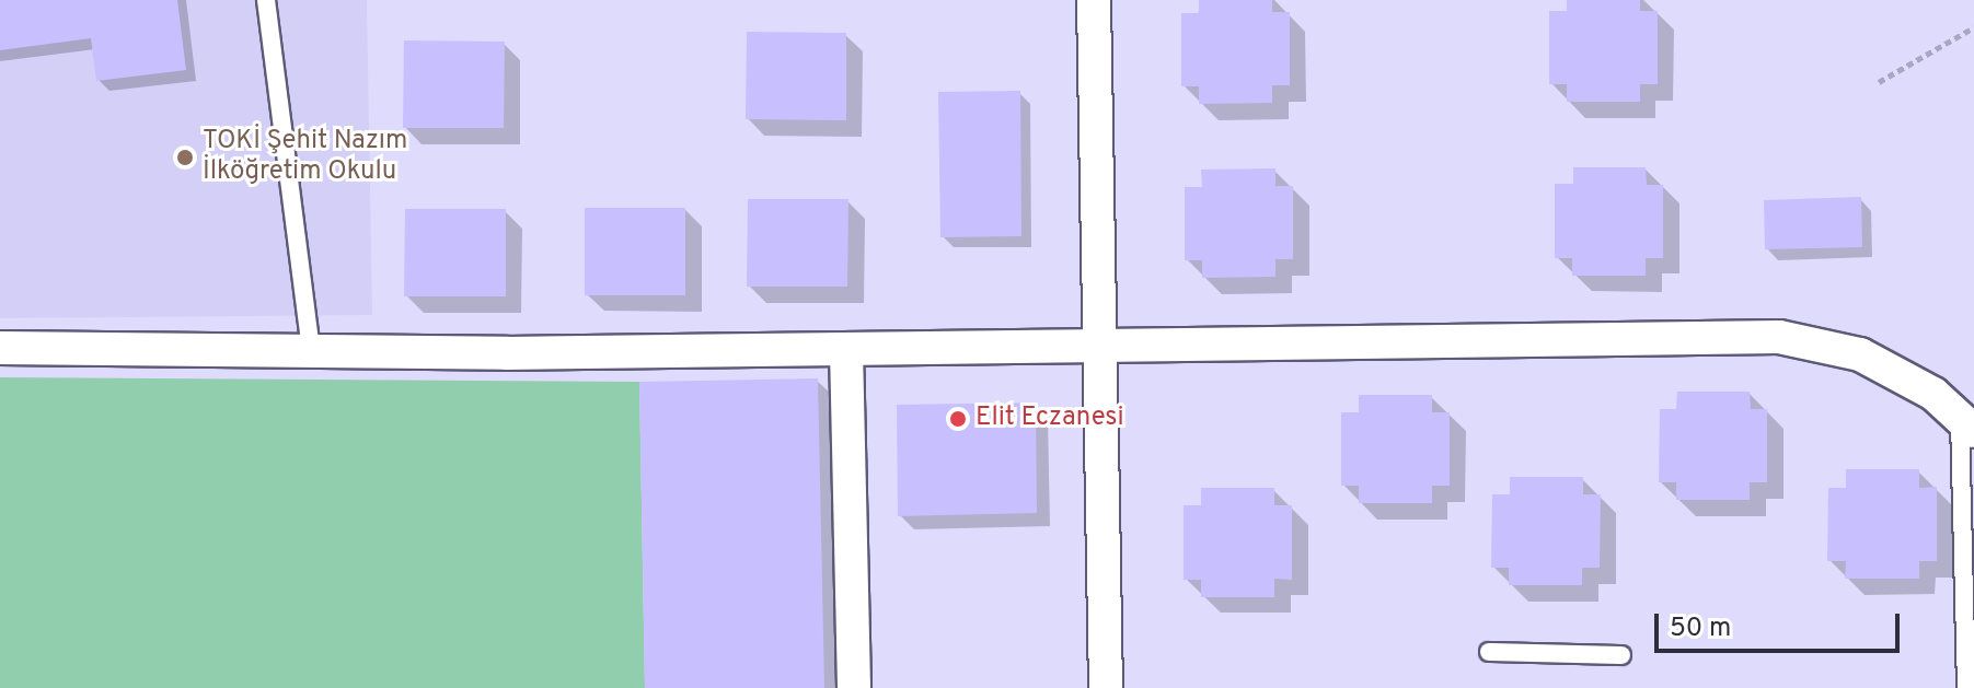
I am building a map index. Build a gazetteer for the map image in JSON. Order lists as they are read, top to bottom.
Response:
{
  "places": ["TOKİ Şehit Nazım İlköğretim Okulu", "Elit Eczanesi"],
  "scale_bar": "50 m"
}
